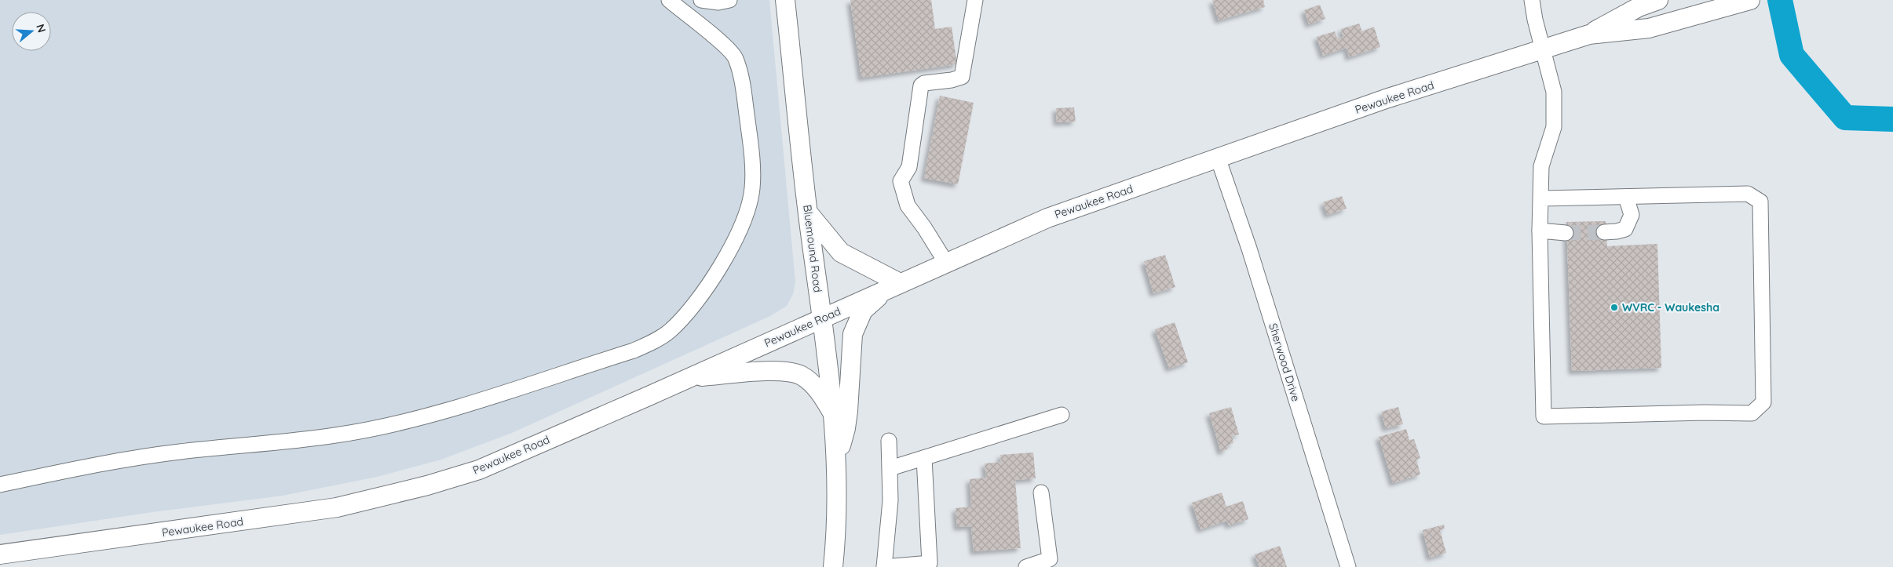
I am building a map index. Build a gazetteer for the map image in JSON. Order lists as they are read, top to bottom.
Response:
{
  "streets": {
    "main road": ["Pewaukee Road", "Bluemound Road"],
    "street": ["Sherwood Drive"]
  },
  "crossings": [
    ["Pewaukee Road", "Bluemound Road"],
    ["Pewaukee Road", "Sherwood Drive"]
  ],
  "places": ["WVRC - Waukesha"],
  "north": "right"
}
